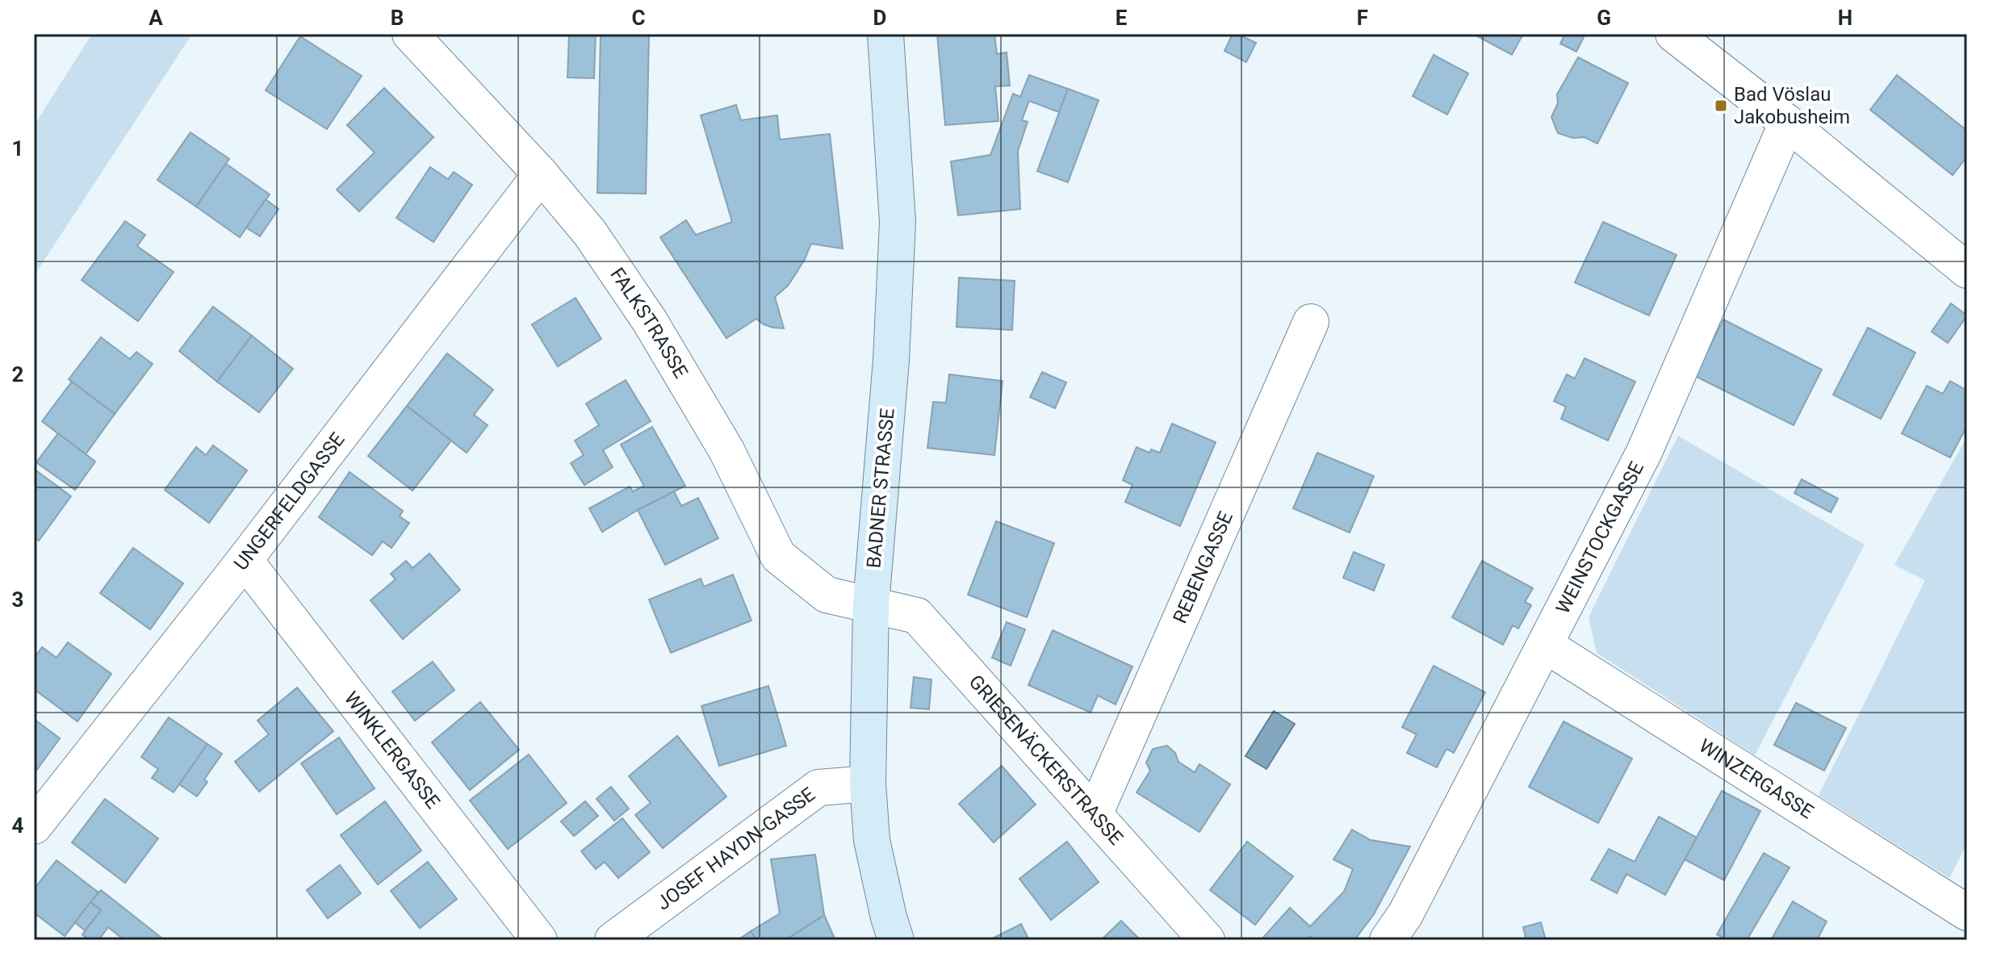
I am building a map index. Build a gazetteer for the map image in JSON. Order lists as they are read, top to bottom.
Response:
{
  "streets": {
    "street": [
      "FALKSTRASSE",
      "BADNER STRASSE",
      "UNGERFELDGASSE",
      "WEINSTOCKGASSE",
      "REBENGASSE",
      "WINKLERGASSE",
      "GRIESENÄCKERSTRASSE",
      "WINZERGASSE",
      "JOSEF HAYDN-GASSE"
    ]
  },
  "crossings": [
    ["FALKSTRASSE", "BADNER STRASSE"],
    ["FALKSTRASSE", "UNGERFELDGASSE"],
    ["FALKSTRASSE", "GRIESENÄCKERSTRASSE"],
    ["BADNER STRASSE", "GRIESENÄCKERSTRASSE"],
    ["BADNER STRASSE", "JOSEF HAYDN-GASSE"],
    ["UNGERFELDGASSE", "WINKLERGASSE"],
    ["WEINSTOCKGASSE", "WINZERGASSE"],
    ["REBENGASSE", "GRIESENÄCKERSTRASSE"]
  ],
  "places": {
    "transit": ["Bad Vöslau Jakobusheim"]
  },
  "grid": {
    "columns": [
      "A",
      "B",
      "C",
      "D",
      "E",
      "F",
      "G",
      "H"
    ],
    "rows": [
      "1",
      "2",
      "3",
      "4"
    ]
  }
}
